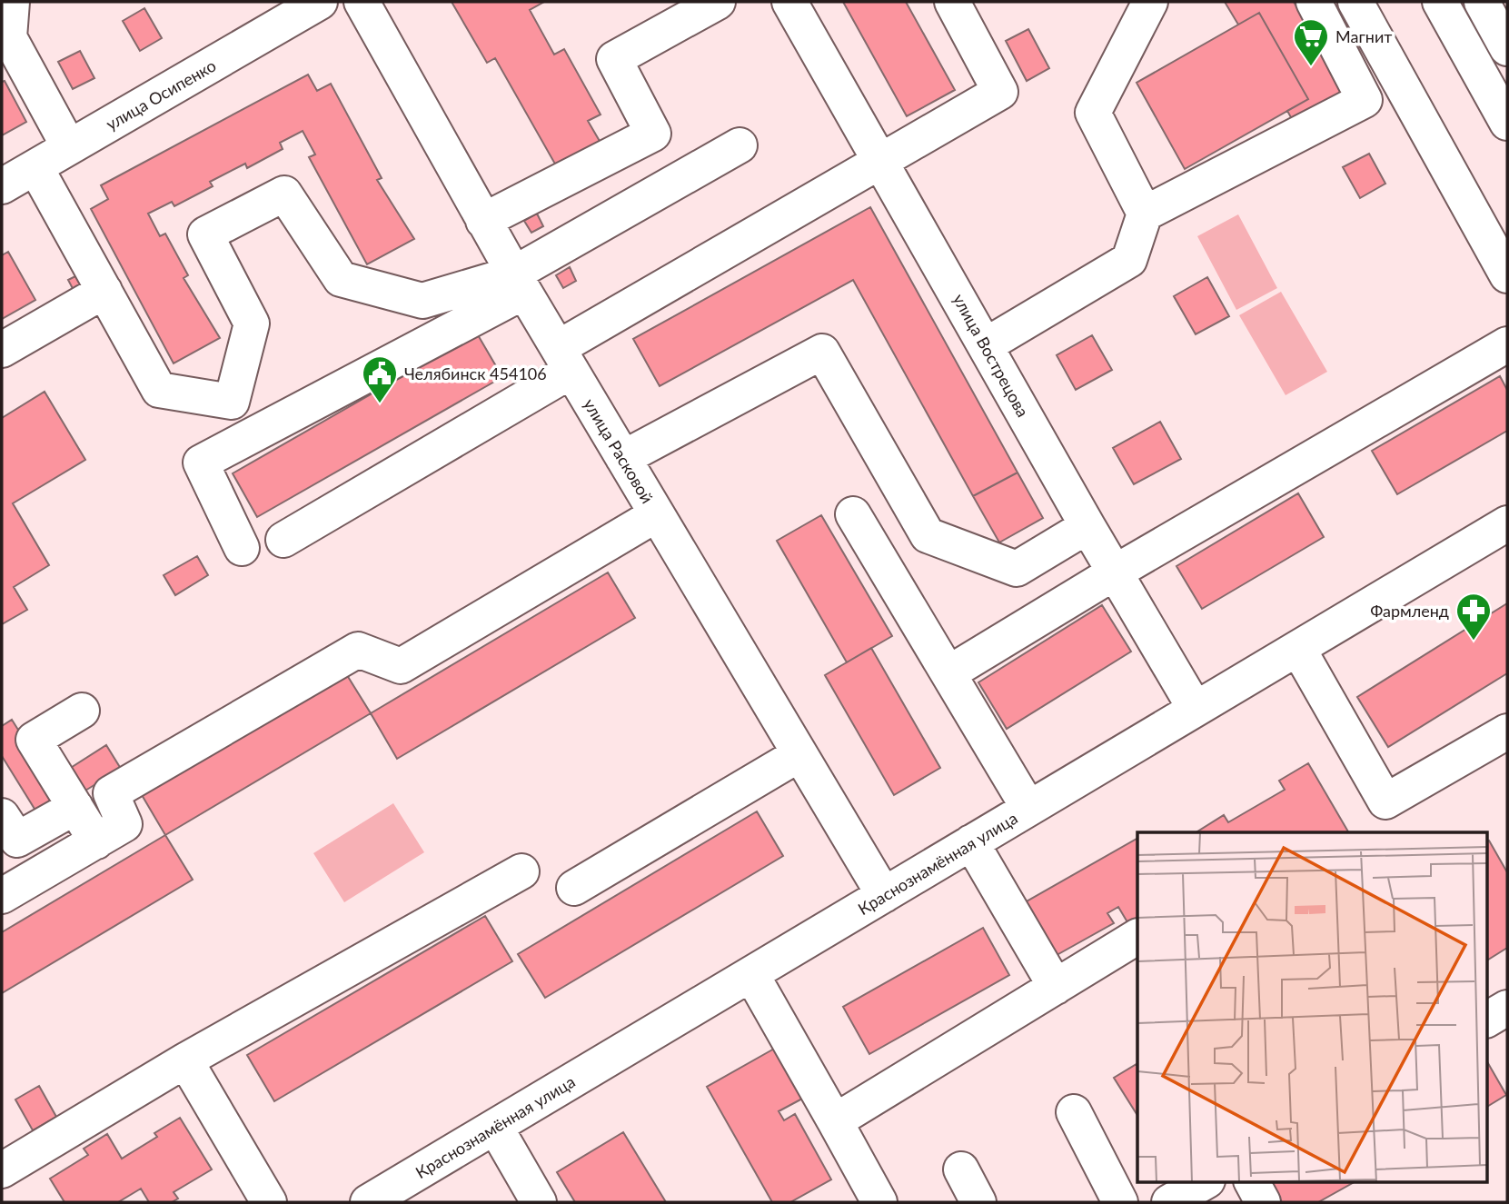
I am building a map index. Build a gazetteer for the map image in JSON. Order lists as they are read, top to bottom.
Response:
{
  "streets": {
    "street": [
      "улица Осипенко",
      "улица Вострецова",
      "улица Расковой",
      "Краснознамённая улица"
    ]
  },
  "crossings": [
    ["улица Вострецова", "Краснознамённая улица"],
    ["улица Расковой", "Краснознамённая улица"]
  ],
  "places": {
    "supermarket": ["Магнит"],
    "public building": ["Челябинск 454106"],
    "pharmacy": ["Фармленд"]
  }
}
